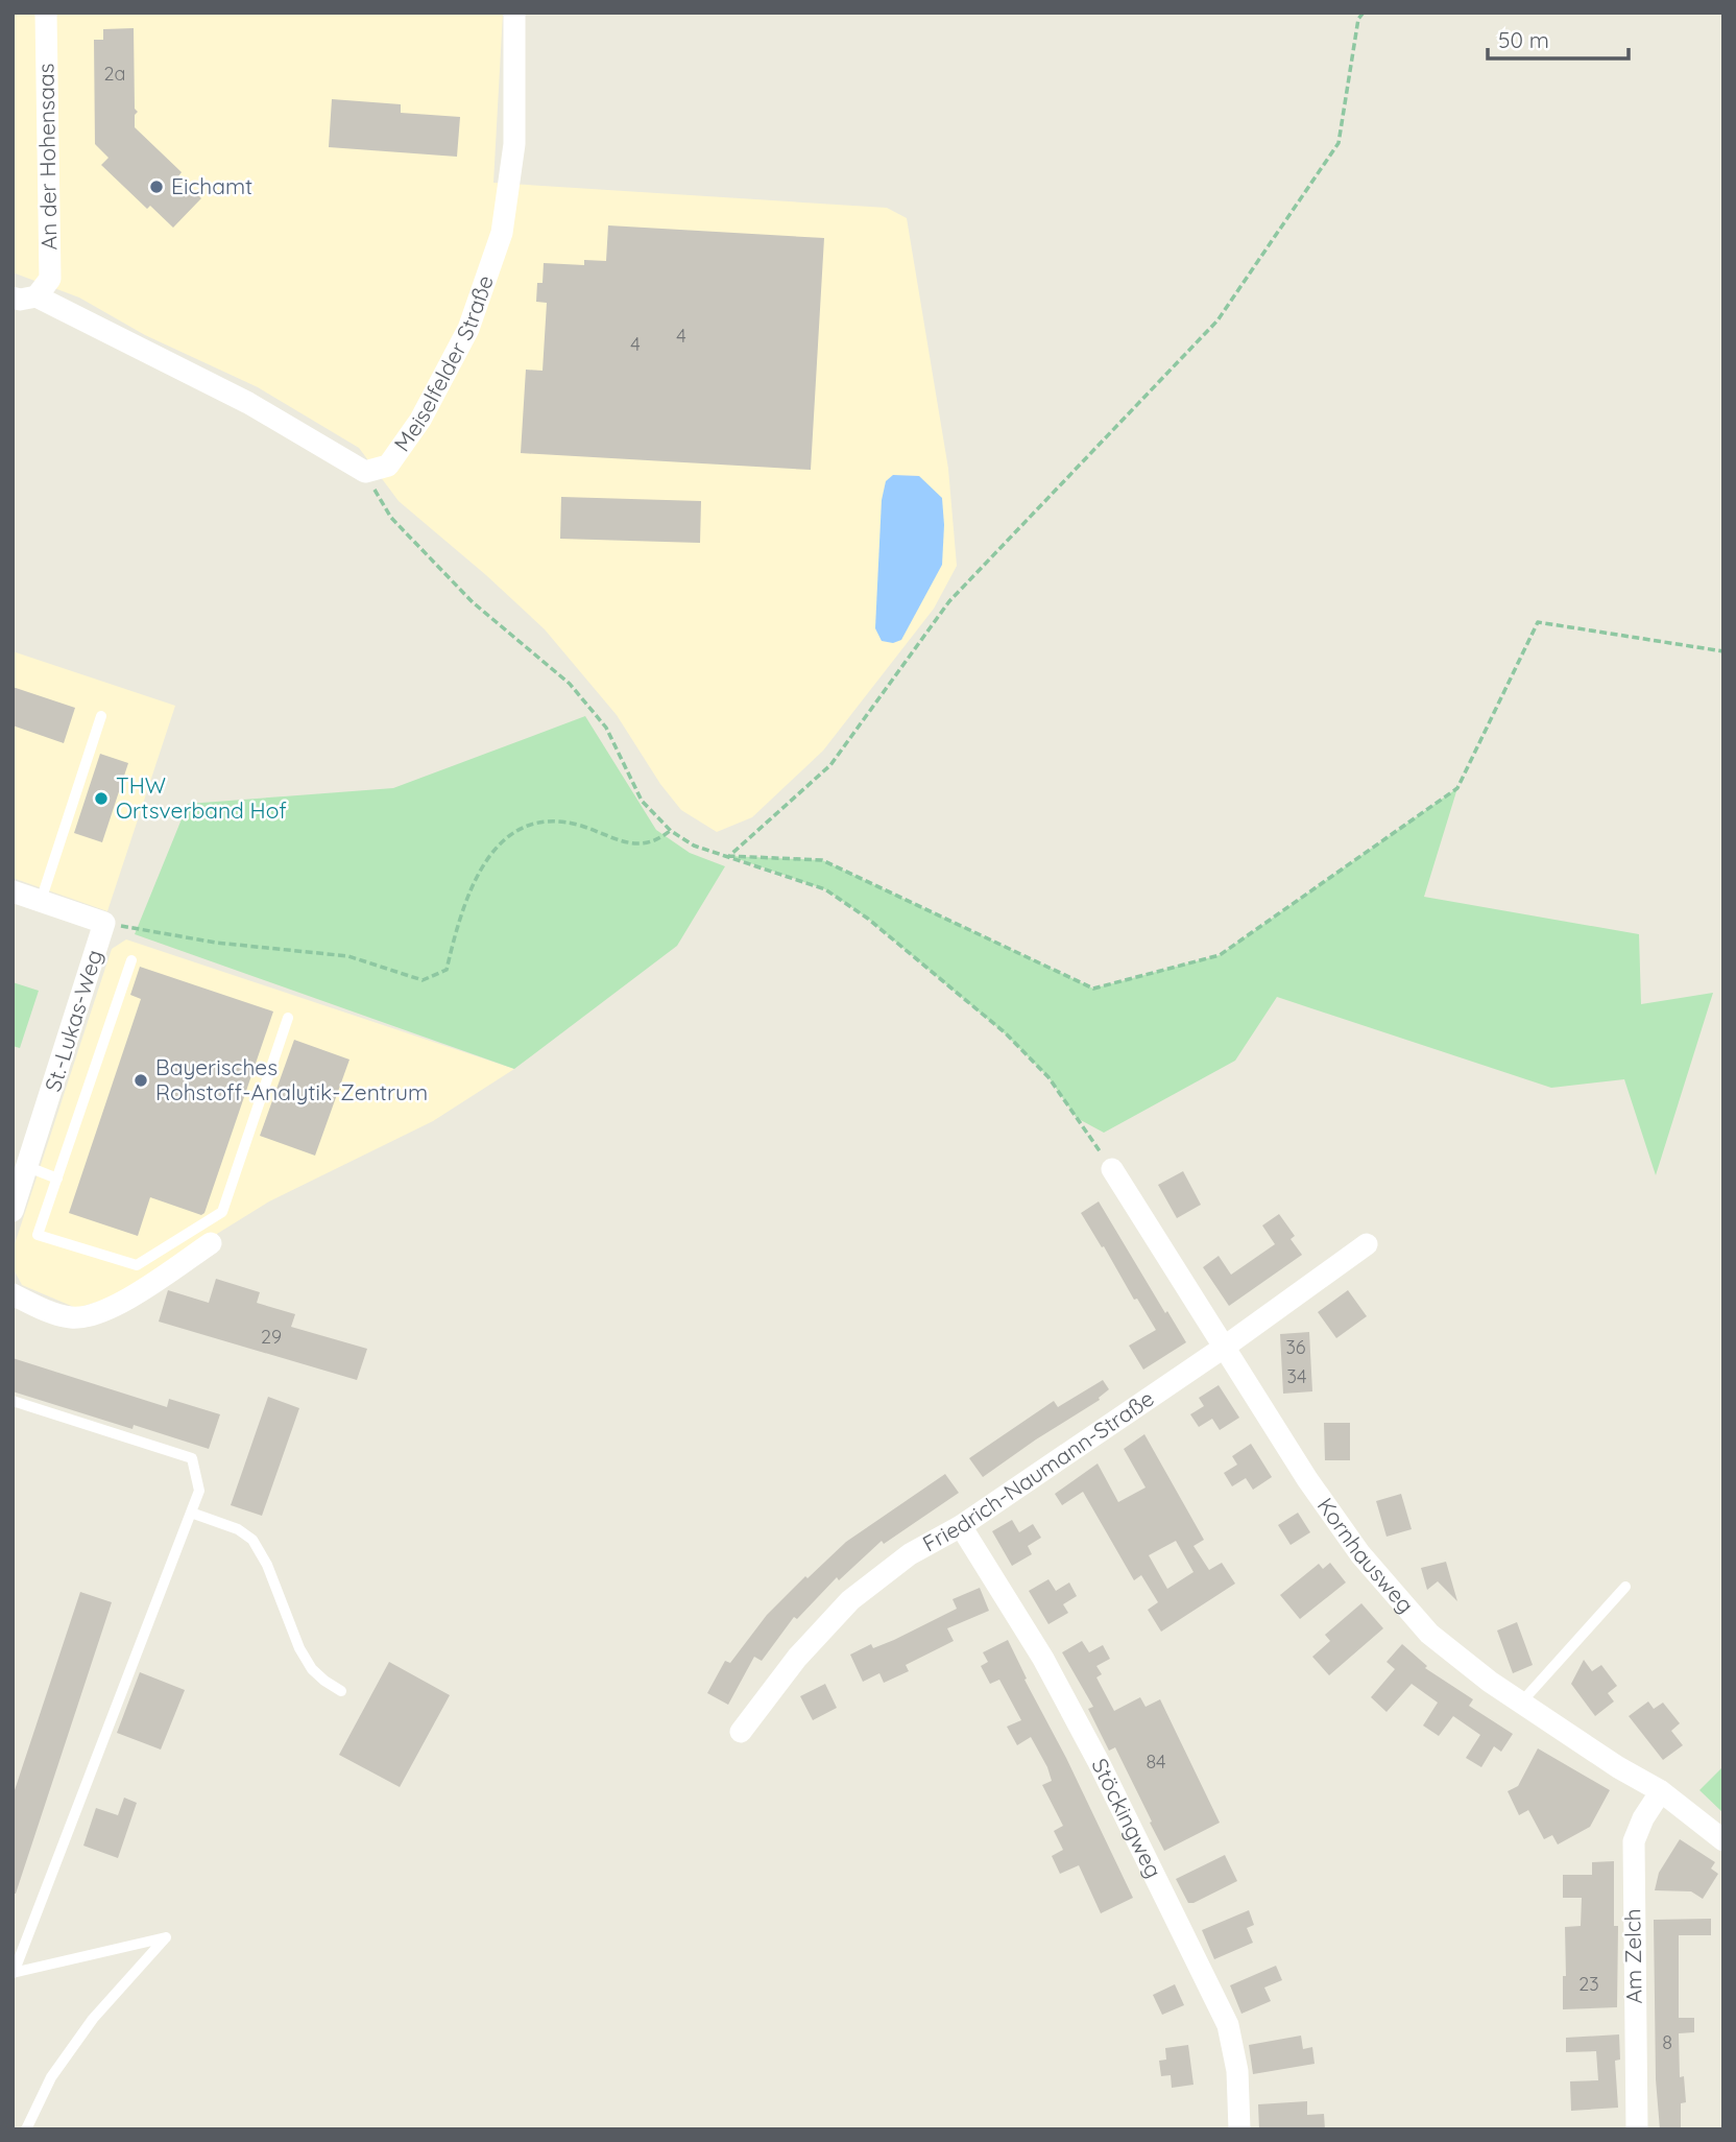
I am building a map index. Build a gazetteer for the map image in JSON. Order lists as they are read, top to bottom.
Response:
{
  "streets": {
    "street": [
      "An der Hohensaas",
      "Meiselfelder Straße",
      "St.-Lukas-Weg",
      "Friedrich-Naumann-Straße",
      "Kornhausweg",
      "Stöckingweg",
      "Am Zelch"
    ]
  },
  "crossings": [
    ["Friedrich-Naumann-Straße", "Kornhausweg"],
    ["Friedrich-Naumann-Straße", "Stöckingweg"],
    ["Kornhausweg", "Am Zelch"]
  ],
  "places": ["Eichamt", "THW Ortsverband Hof", "Bayerisches Rohstoff-Analytik-Zentrum"],
  "house_numbers": [
    "2a",
    "4",
    "4",
    "29",
    "36",
    "34",
    "84",
    "23",
    "8"
  ],
  "scale_bar": "50 m"
}
